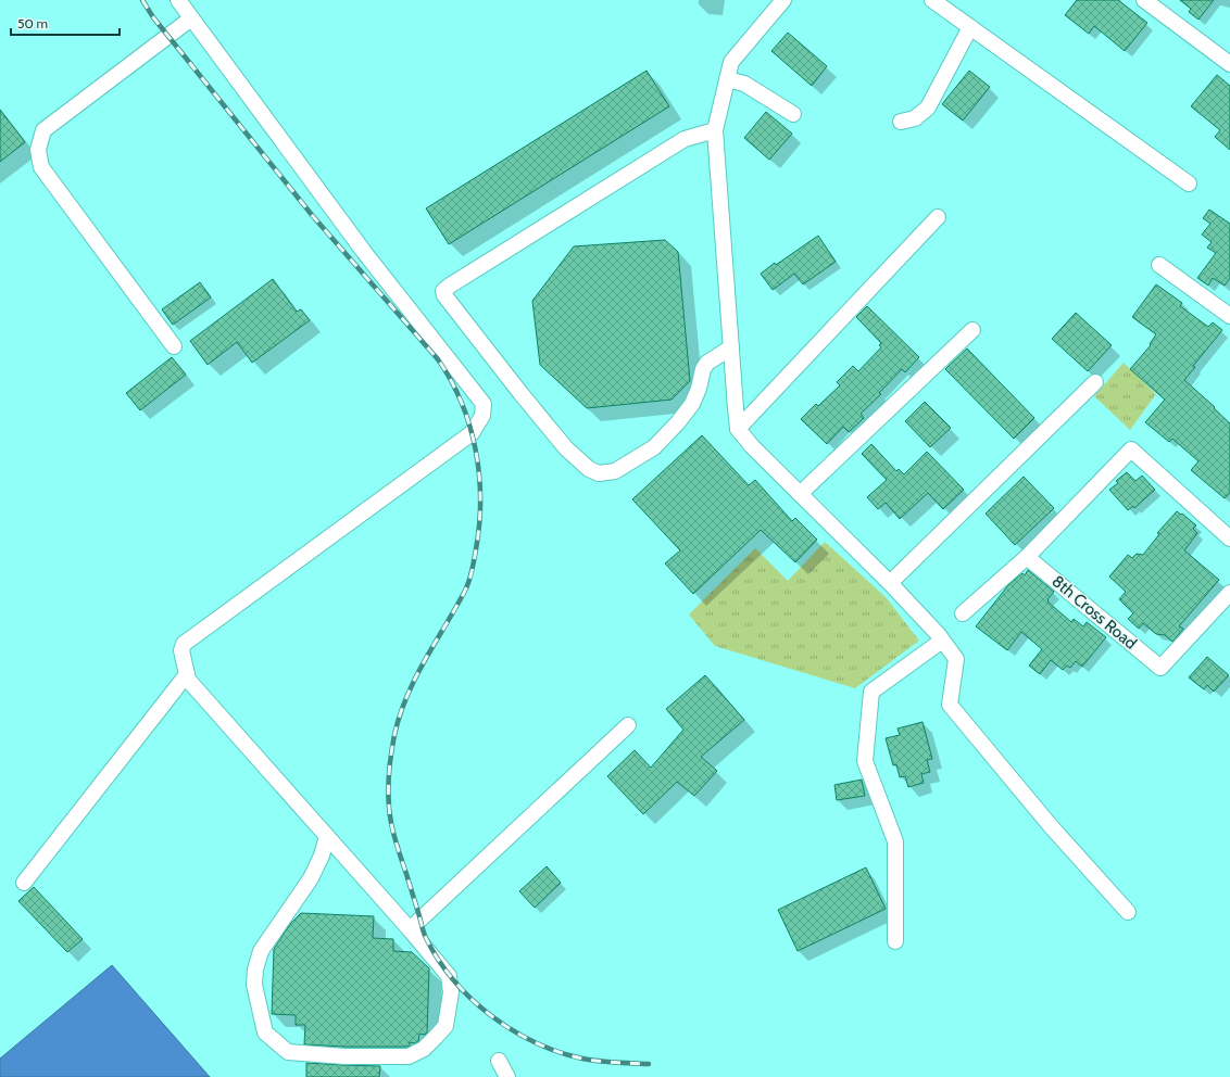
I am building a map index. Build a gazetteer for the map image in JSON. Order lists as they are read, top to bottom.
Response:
{
  "streets": {
    "street": ["8th Cross Road"]
  },
  "scale_bar": "50 m"
}
